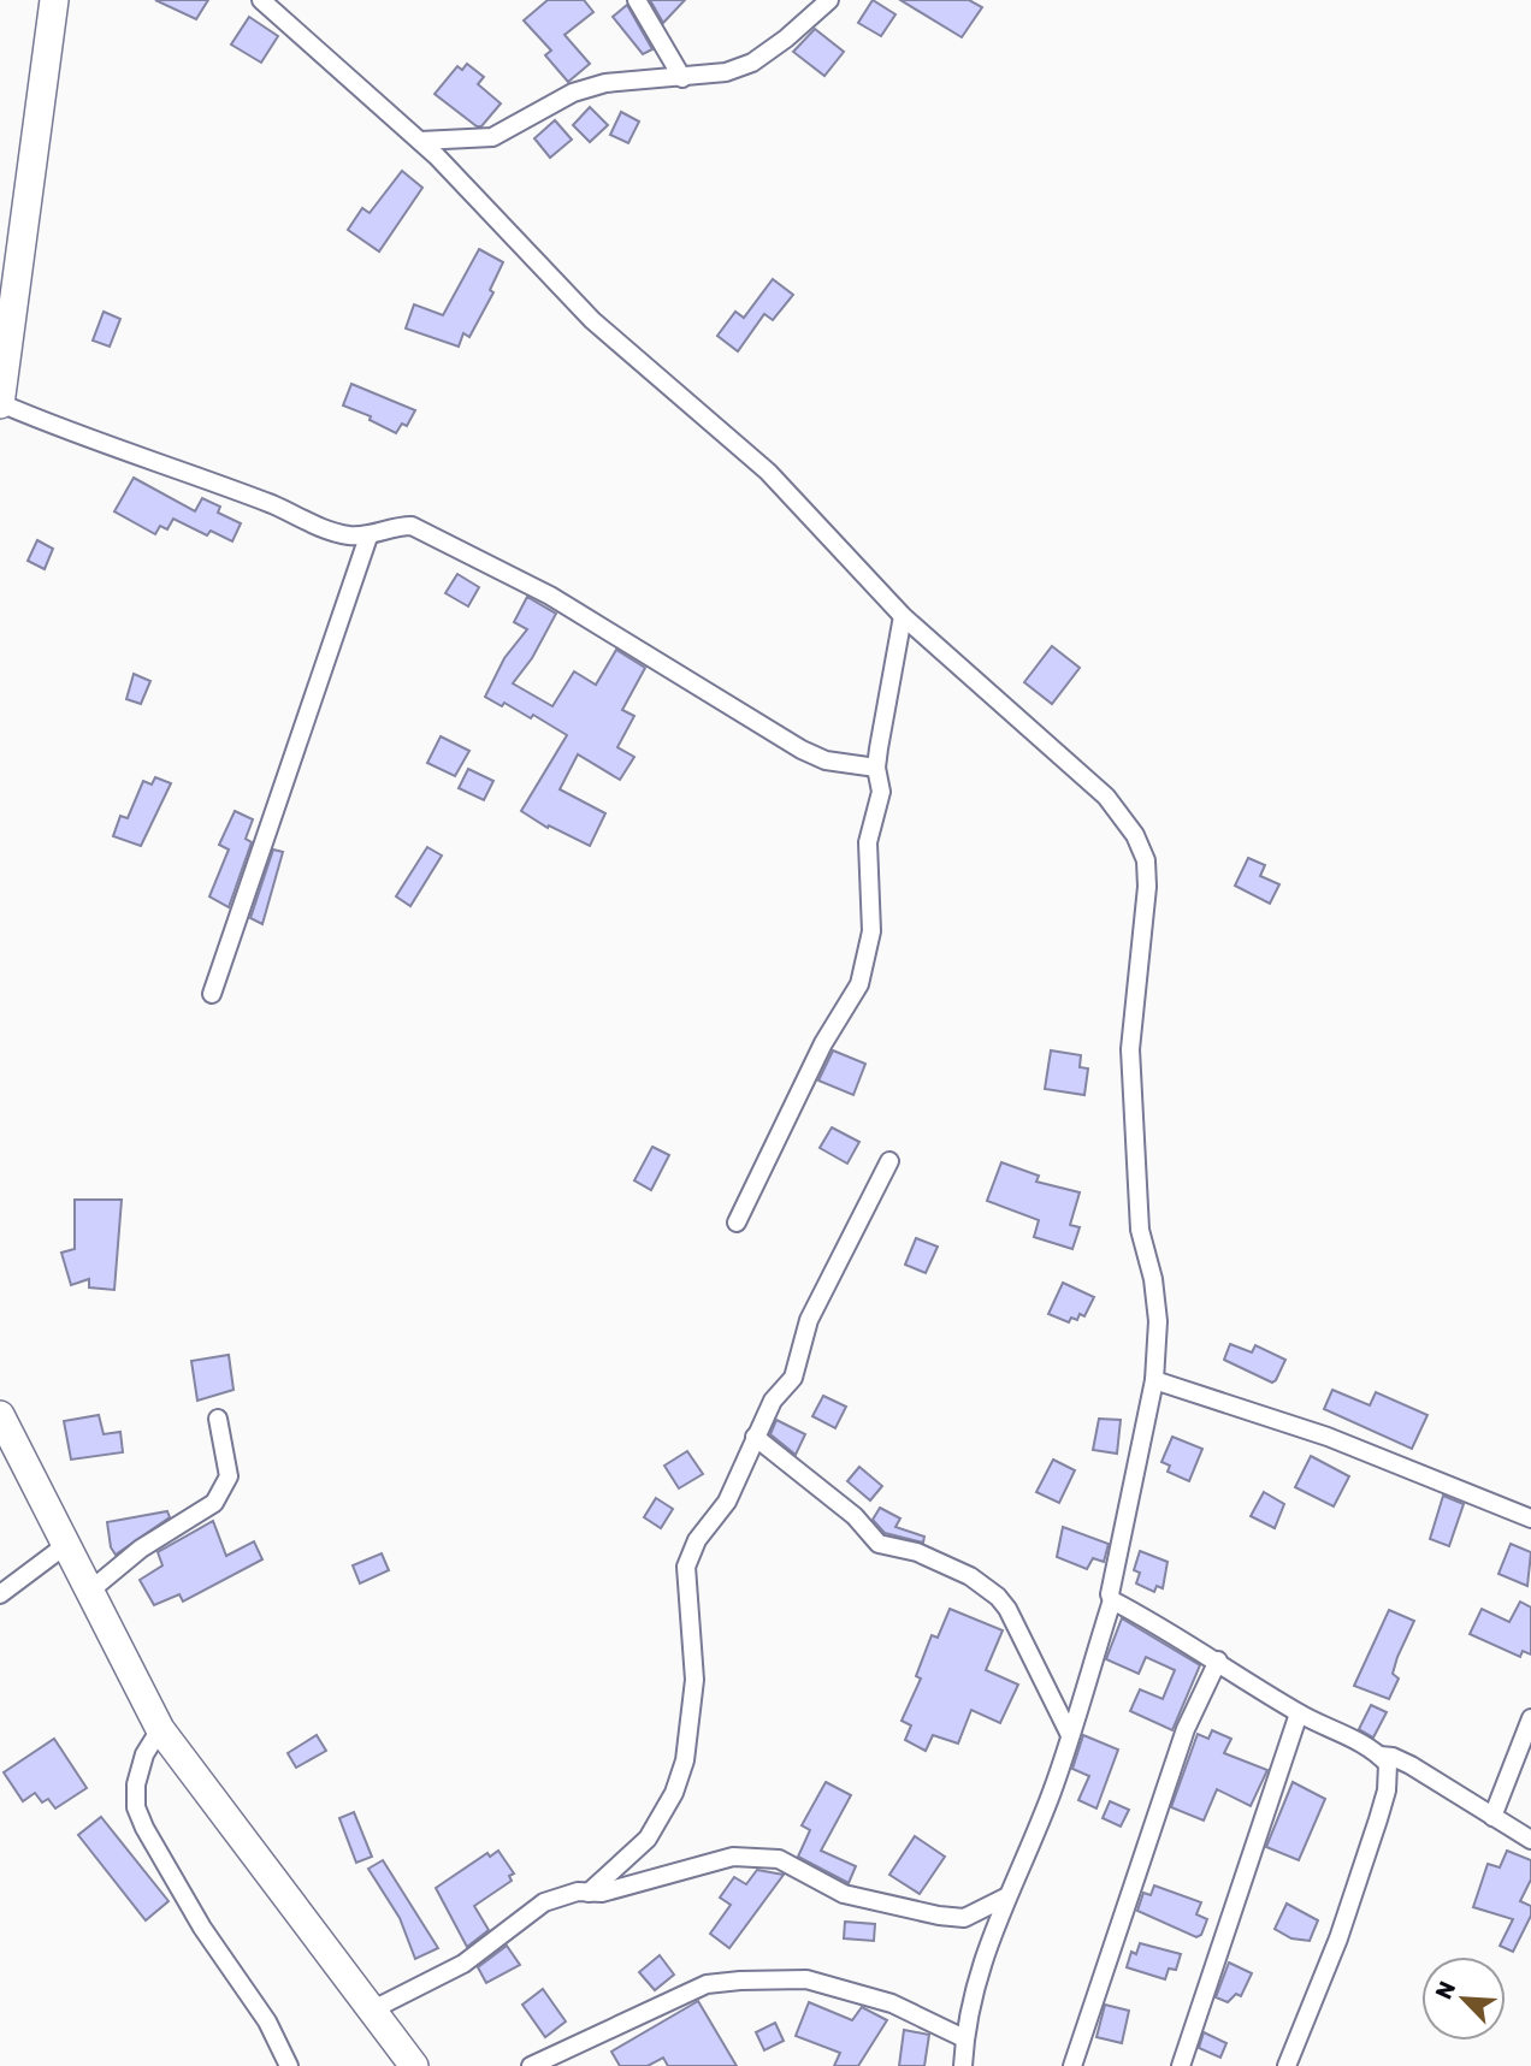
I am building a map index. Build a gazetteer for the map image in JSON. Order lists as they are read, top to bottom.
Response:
{
  "north": "top left"
}
